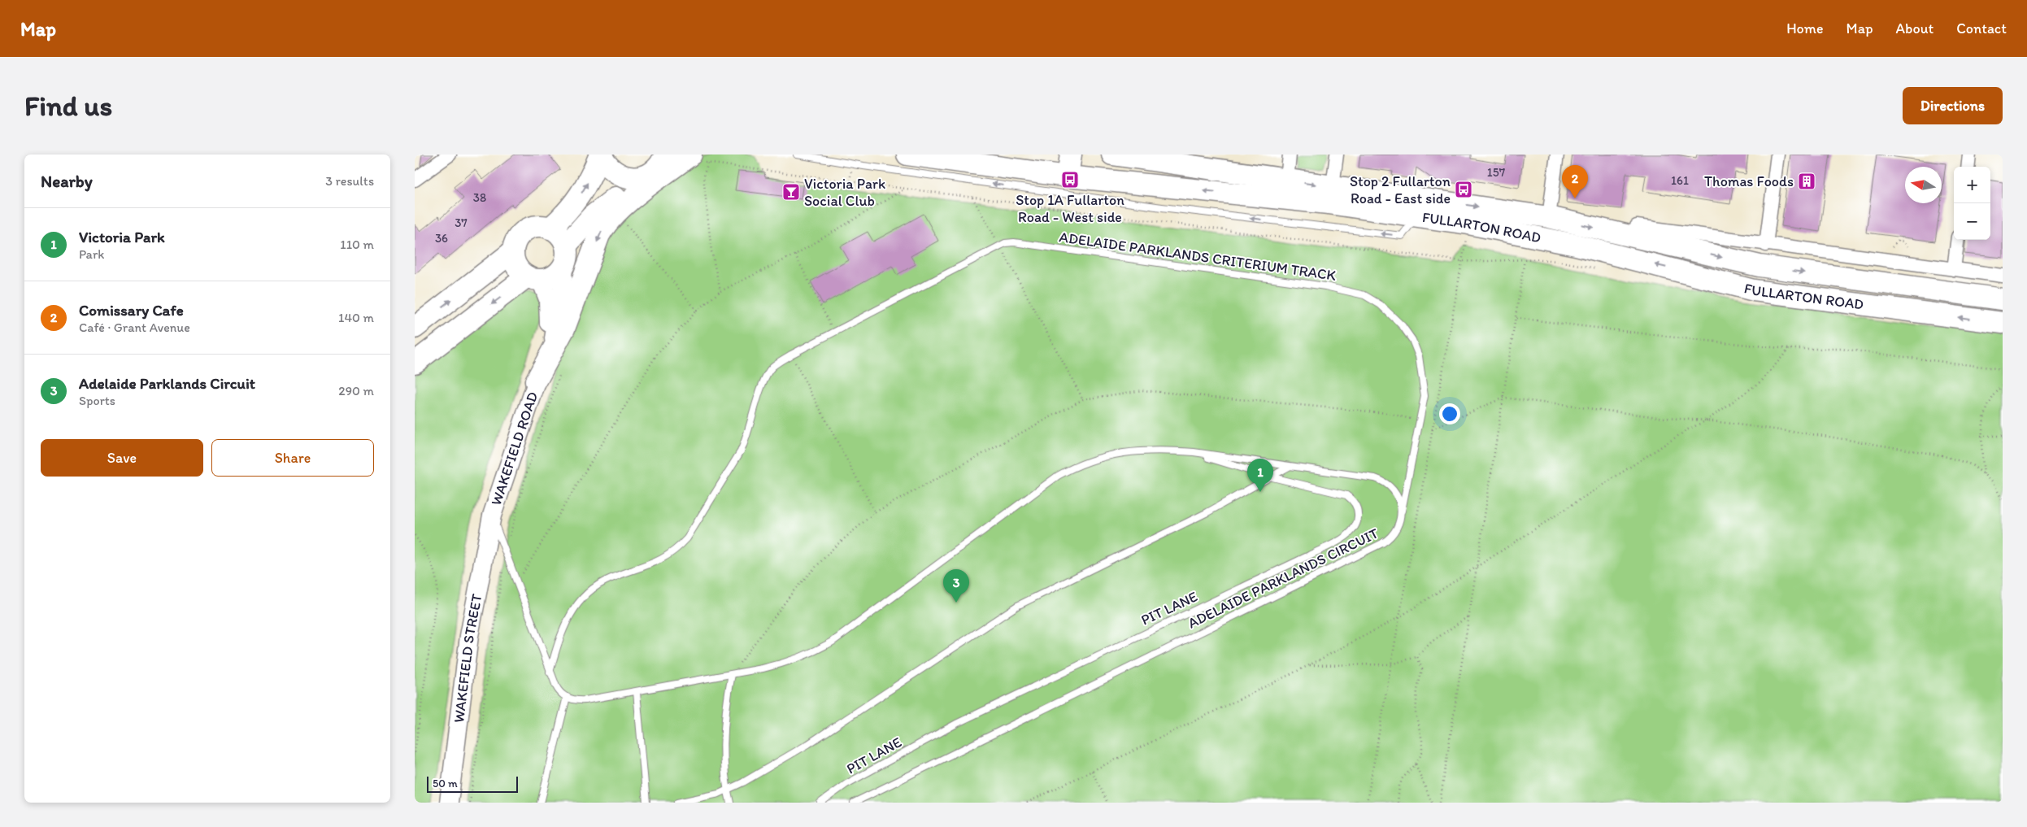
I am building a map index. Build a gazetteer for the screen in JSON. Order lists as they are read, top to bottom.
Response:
{
  "streets": {
    "highway": ["FULLARTON ROAD"],
    "main road": ["WAKEFIELD ROAD", "WAKEFIELD STREET"],
    "lane": ["ADELAIDE PARKLANDS CRITERIUM TRACK", "ADELAIDE PARKLANDS CIRCUIT", "PIT LANE"]
  },
  "crossings": [
    ["ADELAIDE PARKLANDS CRITERIUM TRACK", "ADELAIDE PARKLANDS CIRCUIT"],
    ["WAKEFIELD ROAD", "WAKEFIELD STREET"]
  ],
  "places": {
    "bus stop": ["Stop 1A Fullarton Road - West side", "Stop 2 Fullarton Road - East side"],
    "building": ["Thomas Foods"],
    "bar": ["Victoria Park Social Club"]
  },
  "house_numbers": [
    "157",
    "161",
    "38",
    "37",
    "36"
  ],
  "scale_bar": "50 m",
  "north": "left",
  "page": {
    "header": "Map",
    "nav": [
      "Home",
      "Map",
      "About",
      "Contact"
    ],
    "buttons": [
      "Directions",
      ["Save", "Share"]
    ],
    "title": "Find us",
    "heading": ["Nearby", "3 results"],
    "pins": ["2", "1", "3"],
    "map_buttons": ["+", "−"],
    "list": [
      {
        "mark": "1",
        "name": "Victoria Park",
        "note": "Park",
        "value": "110 m"
      },
      {
        "mark": "2",
        "name": "Comissary Cafe",
        "note": "Café · Grant Avenue",
        "value": "140 m"
      },
      {
        "mark": "3",
        "name": "Adelaide Parklands Circuit",
        "note": "Sports",
        "value": "290 m"
      }
    ],
    "scale": "50 m"
  }
}
